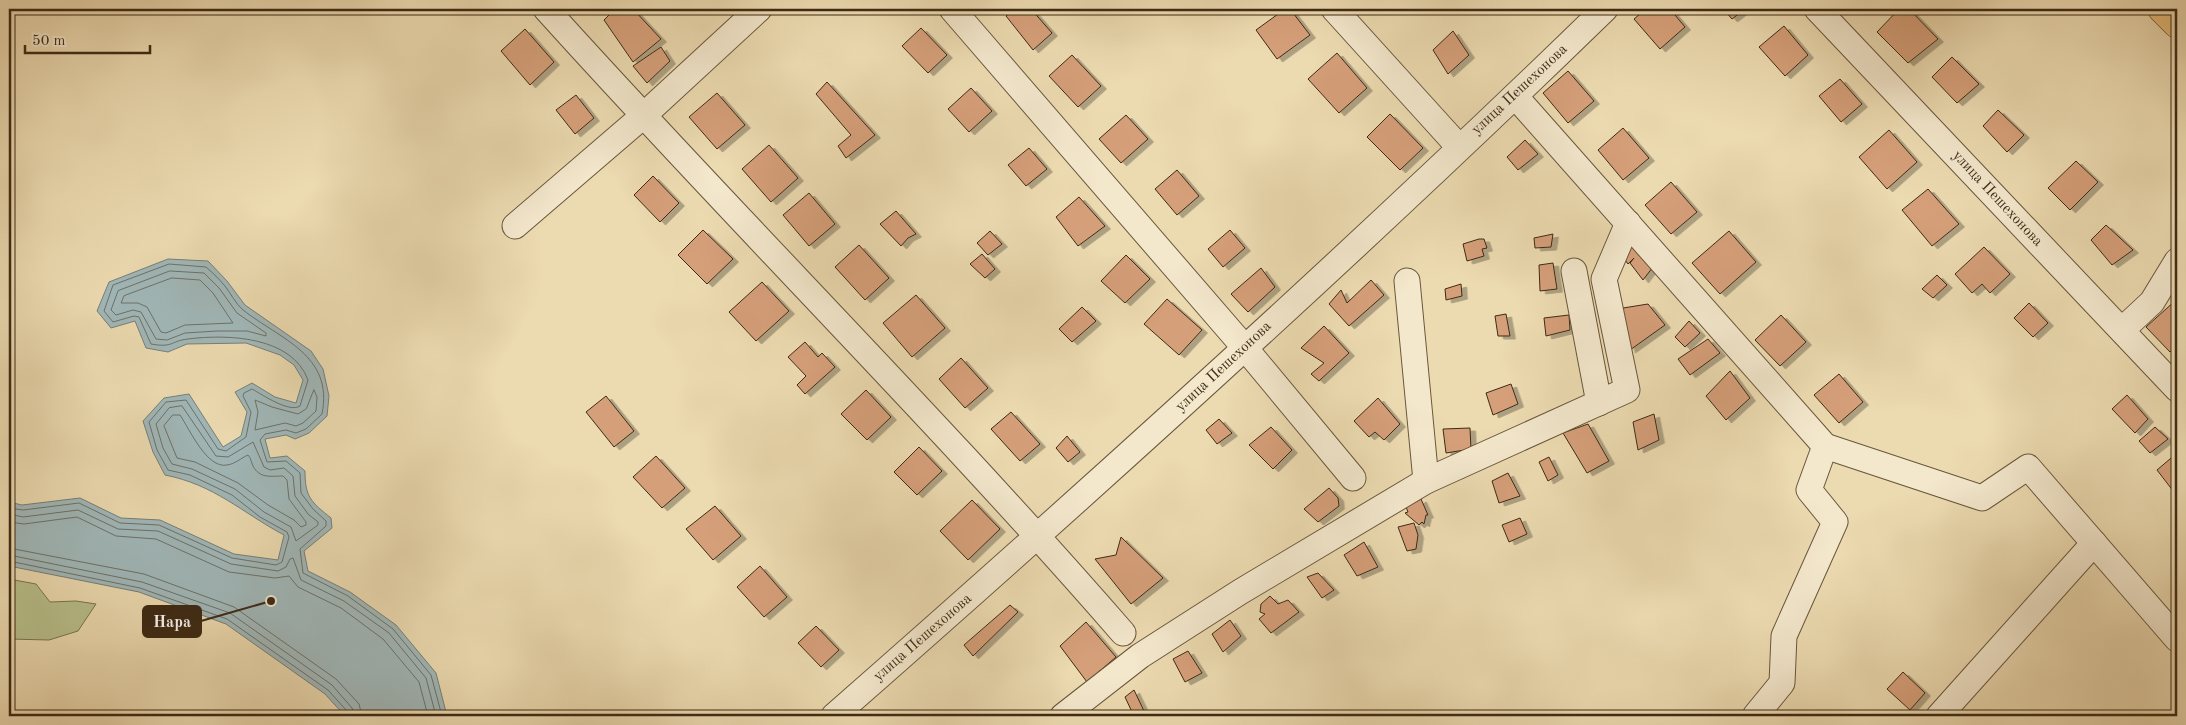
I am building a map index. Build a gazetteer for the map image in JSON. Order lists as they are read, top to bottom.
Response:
{
  "streets": {
    "street": ["улица Пешехонова"]
  },
  "places": ["Нара"],
  "scale_bar": "50 m"
}
